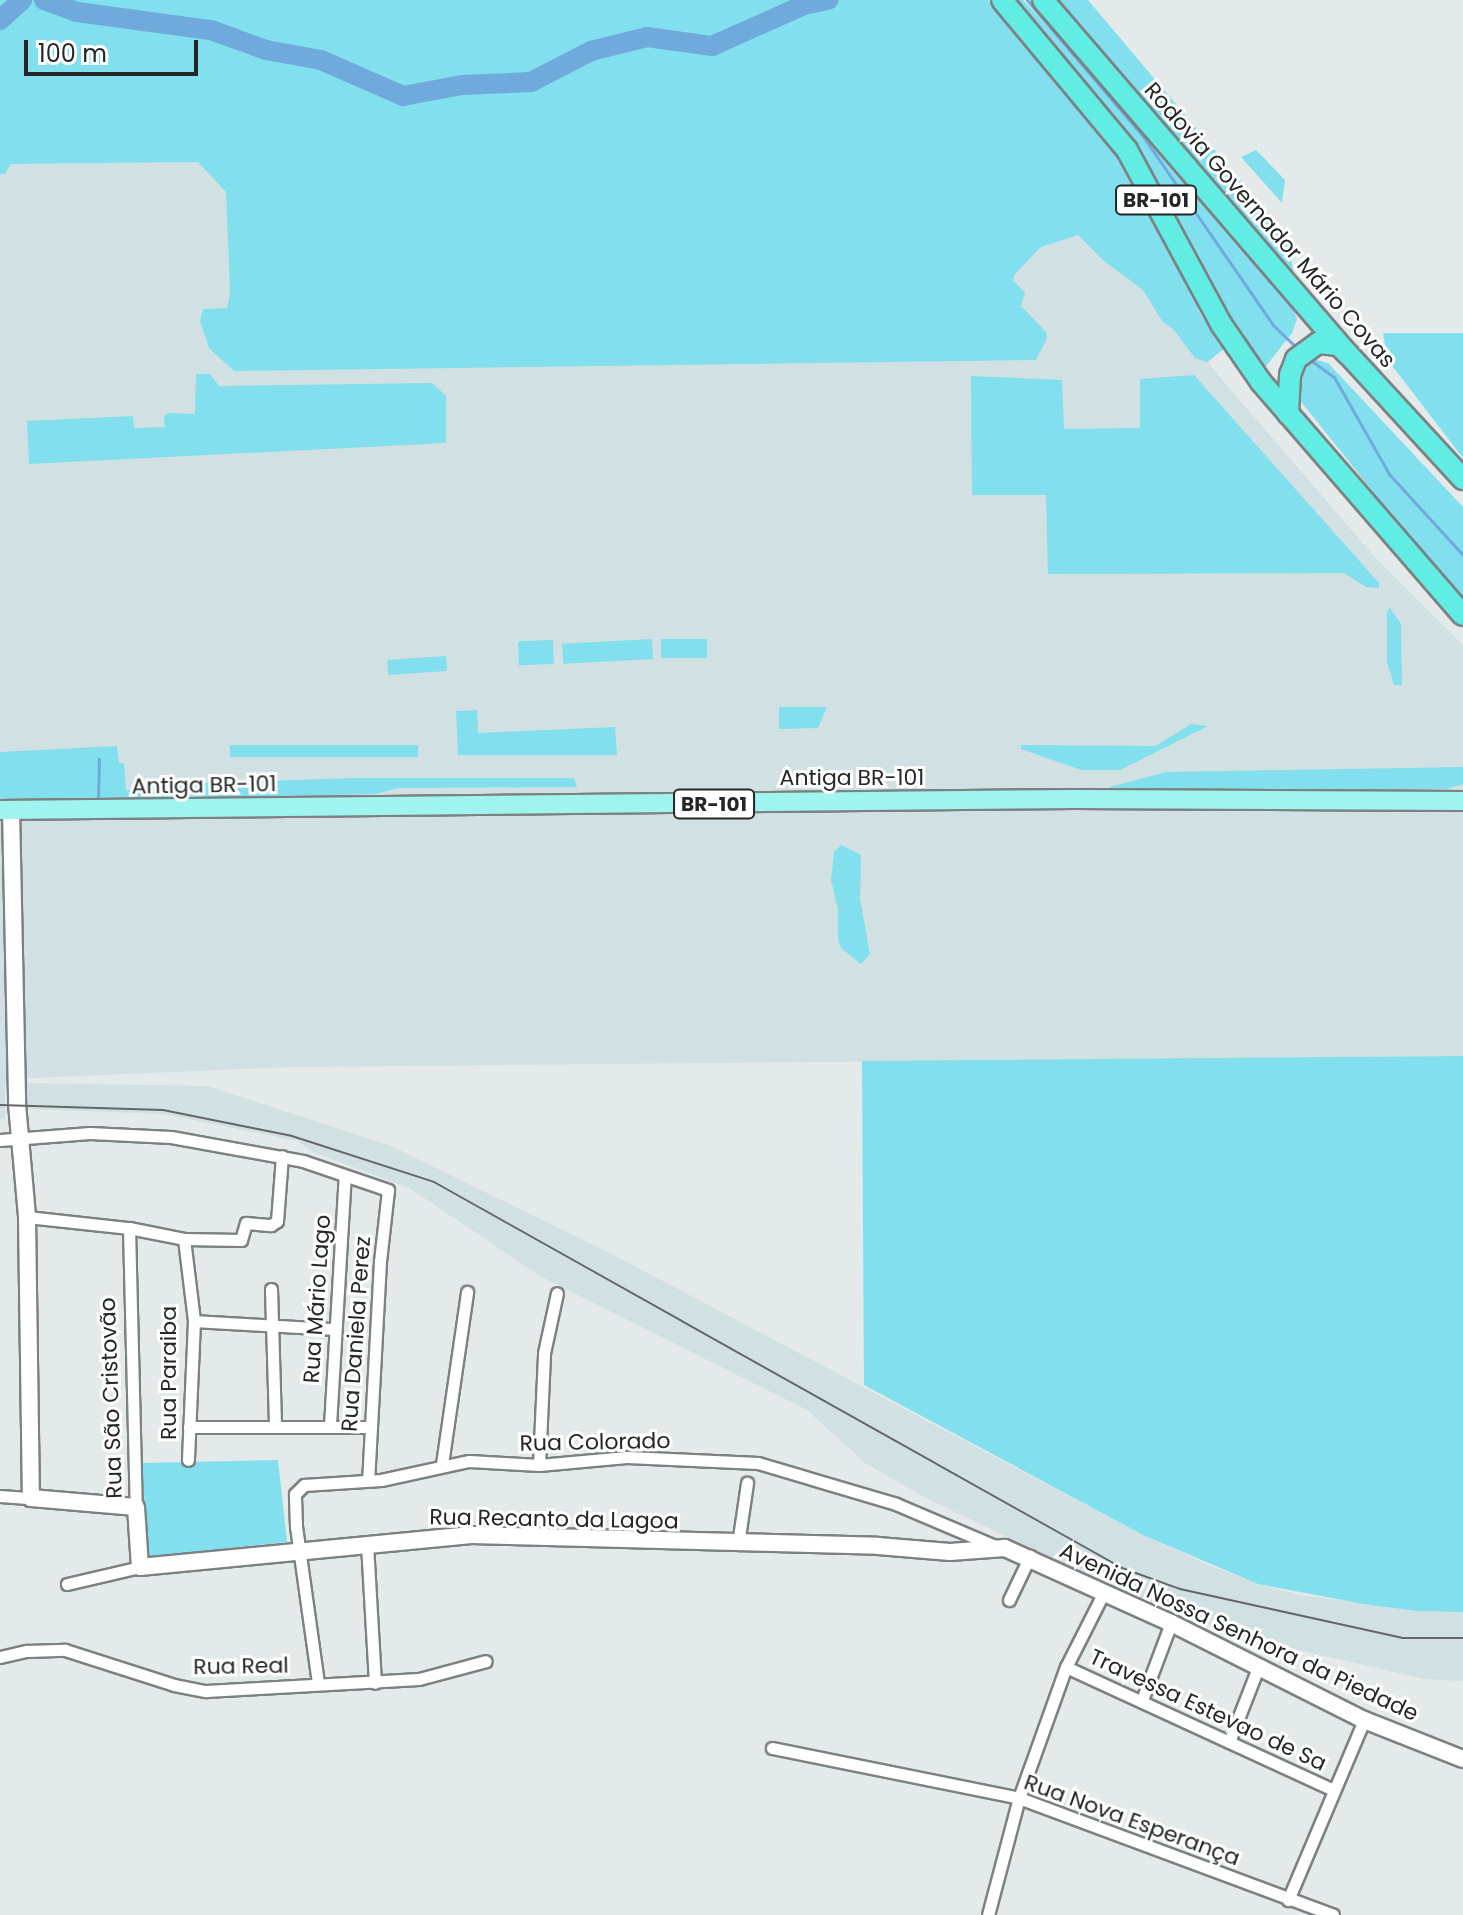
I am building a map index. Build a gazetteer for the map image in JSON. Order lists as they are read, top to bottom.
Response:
{
  "streets": {
    "highway": ["BR-101", "Rodovia Governador Mário Covas"],
    "main road": ["Antiga BR-101"],
    "street": [
      "Rua Mário Lago",
      "Rua Daniela Perez",
      "Rua Paraiba",
      "Rua São Cristovão",
      "Rua Colorado",
      "Rua Recanto da Lagoa",
      "Avenida Nossa Senhora da Piedade",
      "Rua Real",
      "Travessa Estevao de Sa",
      "Rua Nova Esperança"
    ]
  },
  "crossings": [
    ["BR-101", "Antiga BR-101"],
    ["Rua Mário Lago", "Rua Daniela Perez"],
    ["Rua Daniela Perez", "Rua Colorado"],
    ["Rua São Cristovão", "Rua Recanto da Lagoa"],
    ["Rua Colorado", "Rua Recanto da Lagoa"],
    ["Rua Colorado", "Avenida Nossa Senhora da Piedade"],
    ["Rua Recanto da Lagoa", "Avenida Nossa Senhora da Piedade"]
  ],
  "scale_bar": "100 m"
}
